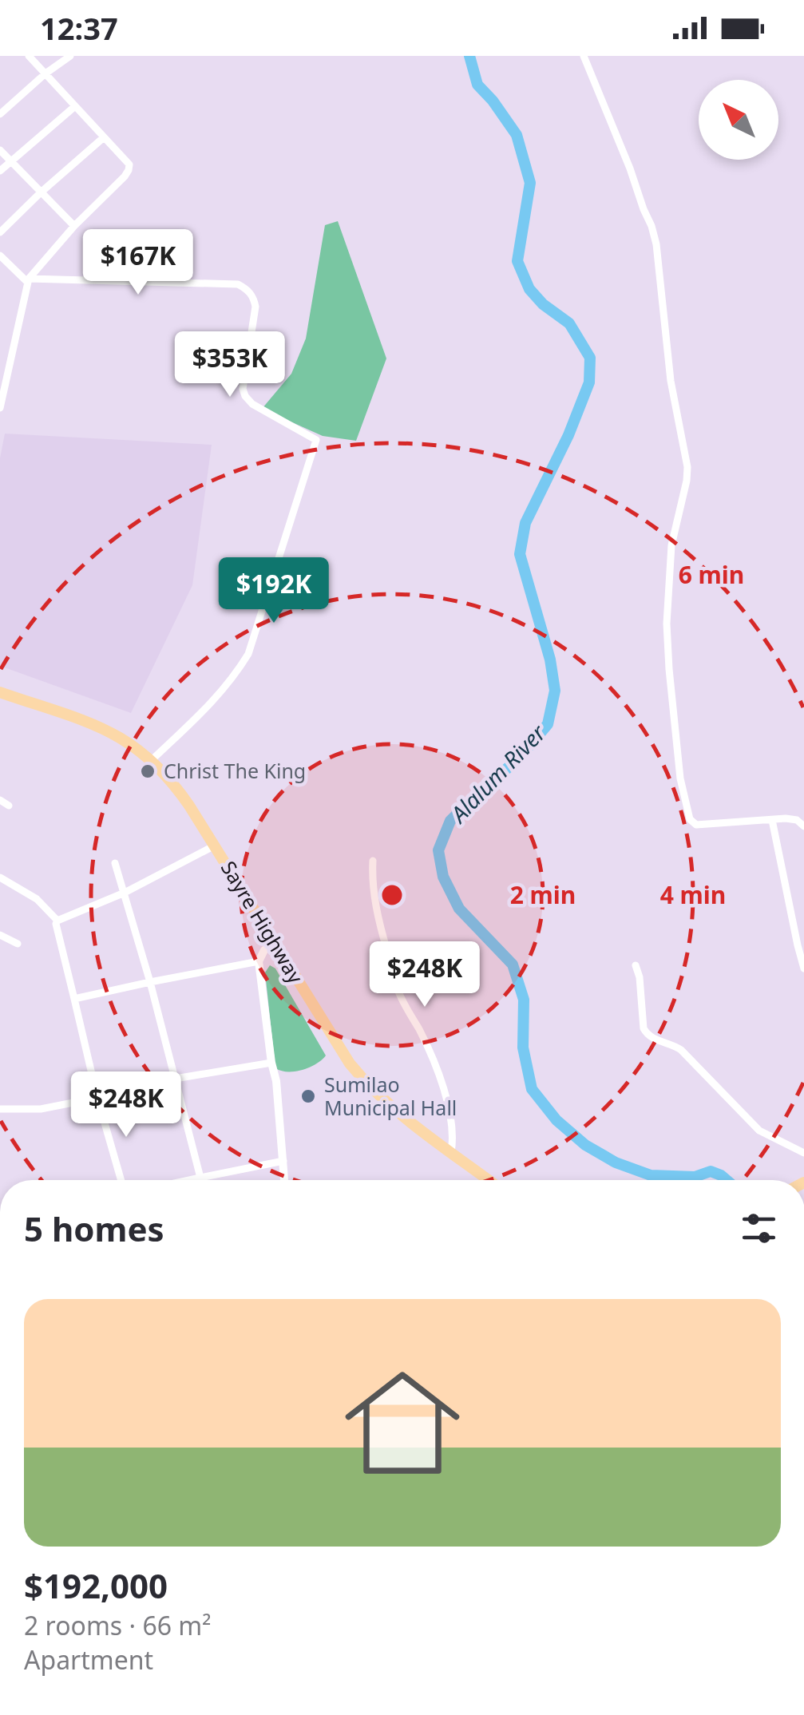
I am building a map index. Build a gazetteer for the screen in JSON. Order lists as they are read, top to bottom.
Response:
{
  "streets": {
    "highway": ["Sayre Highway"]
  },
  "water": ["Alalum River"],
  "places": ["Christ The King", "Sumilao Municipal Hall"],
  "north": "top left",
  "page": {
    "status": "12:37",
    "price": [
      "$167K",
      "$353K",
      "$192K",
      "$248K",
      "$248K"
    ],
    "heading": "5 homes",
    "list": [
      {
        "name": "$192,000",
        "note": "2 rooms · 66 m² · Apartment"
      }
    ]
  },
  "rings": ["6 min", "2 min", "4 min"]
}
